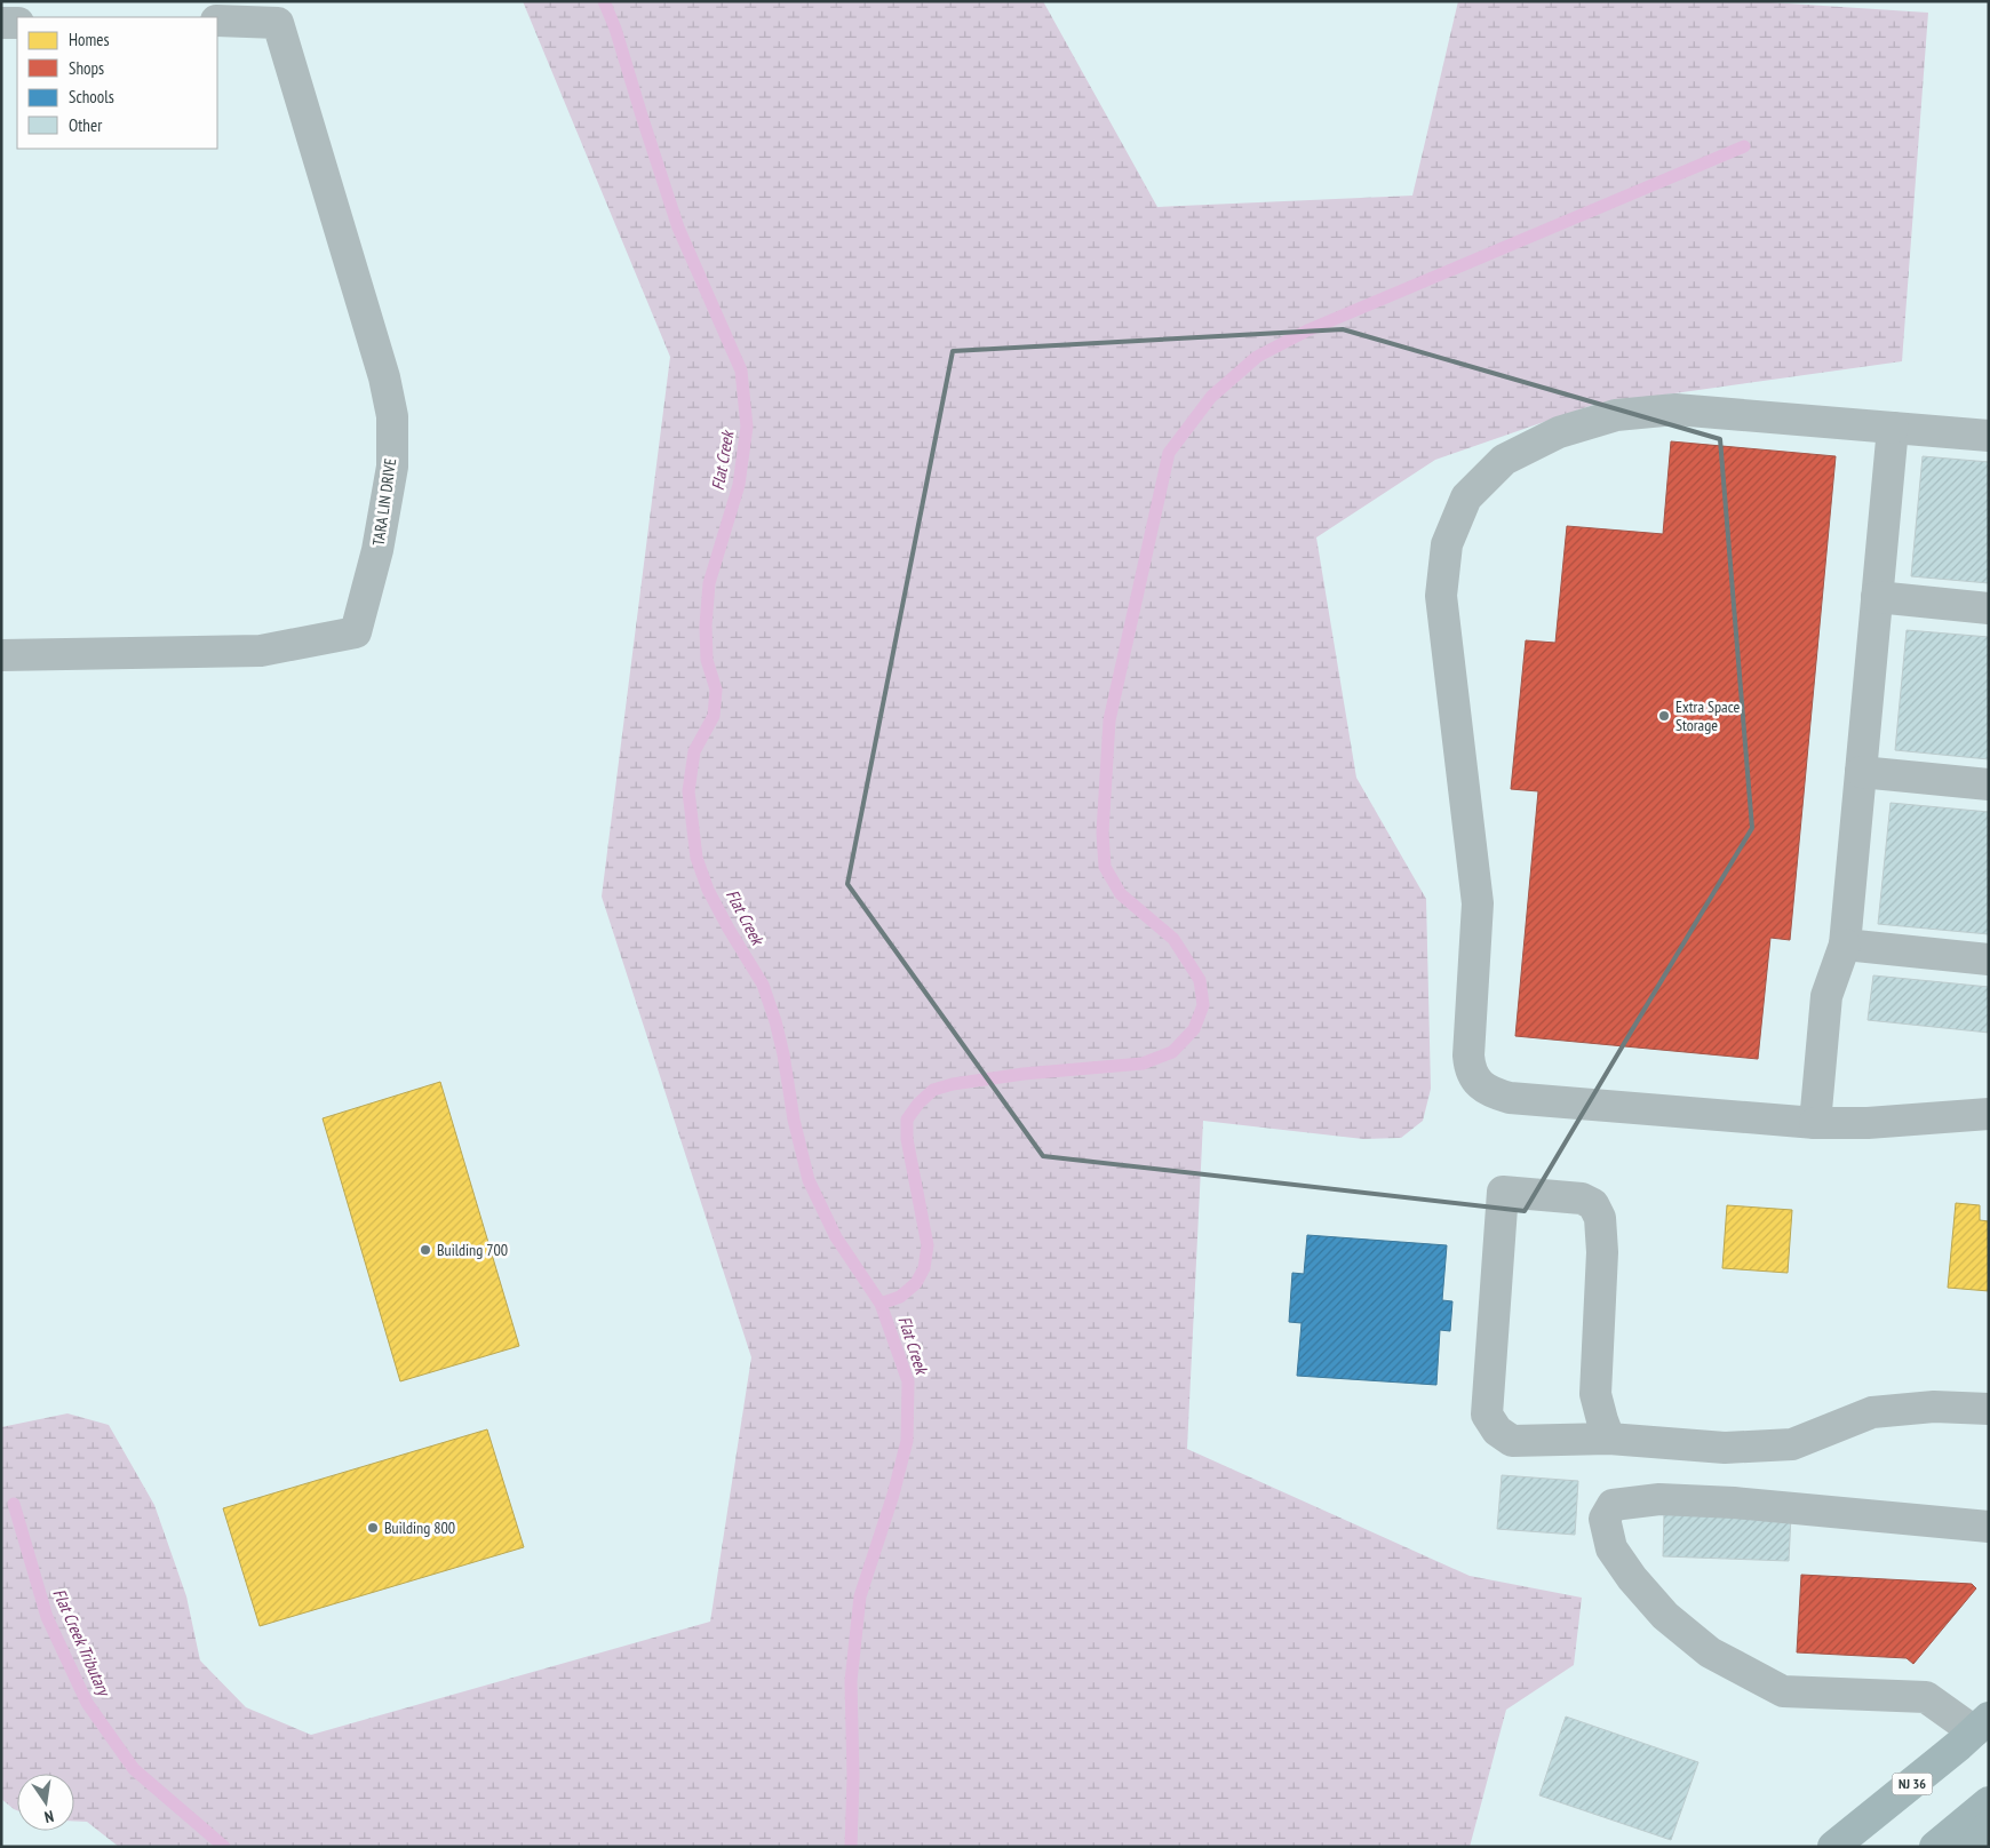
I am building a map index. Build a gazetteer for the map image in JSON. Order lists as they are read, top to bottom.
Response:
{
  "streets": {
    "highway": ["NJ 36"],
    "street": ["TARA LIN DRIVE"]
  },
  "water": ["Flat Creek", "Flat Creek Tributary"],
  "places": ["Extra Space Storage", "Building 700", "Building 800"],
  "legend": [
    "Homes",
    "Shops",
    "Schools",
    "Other"
  ],
  "north": "bottom"
}
